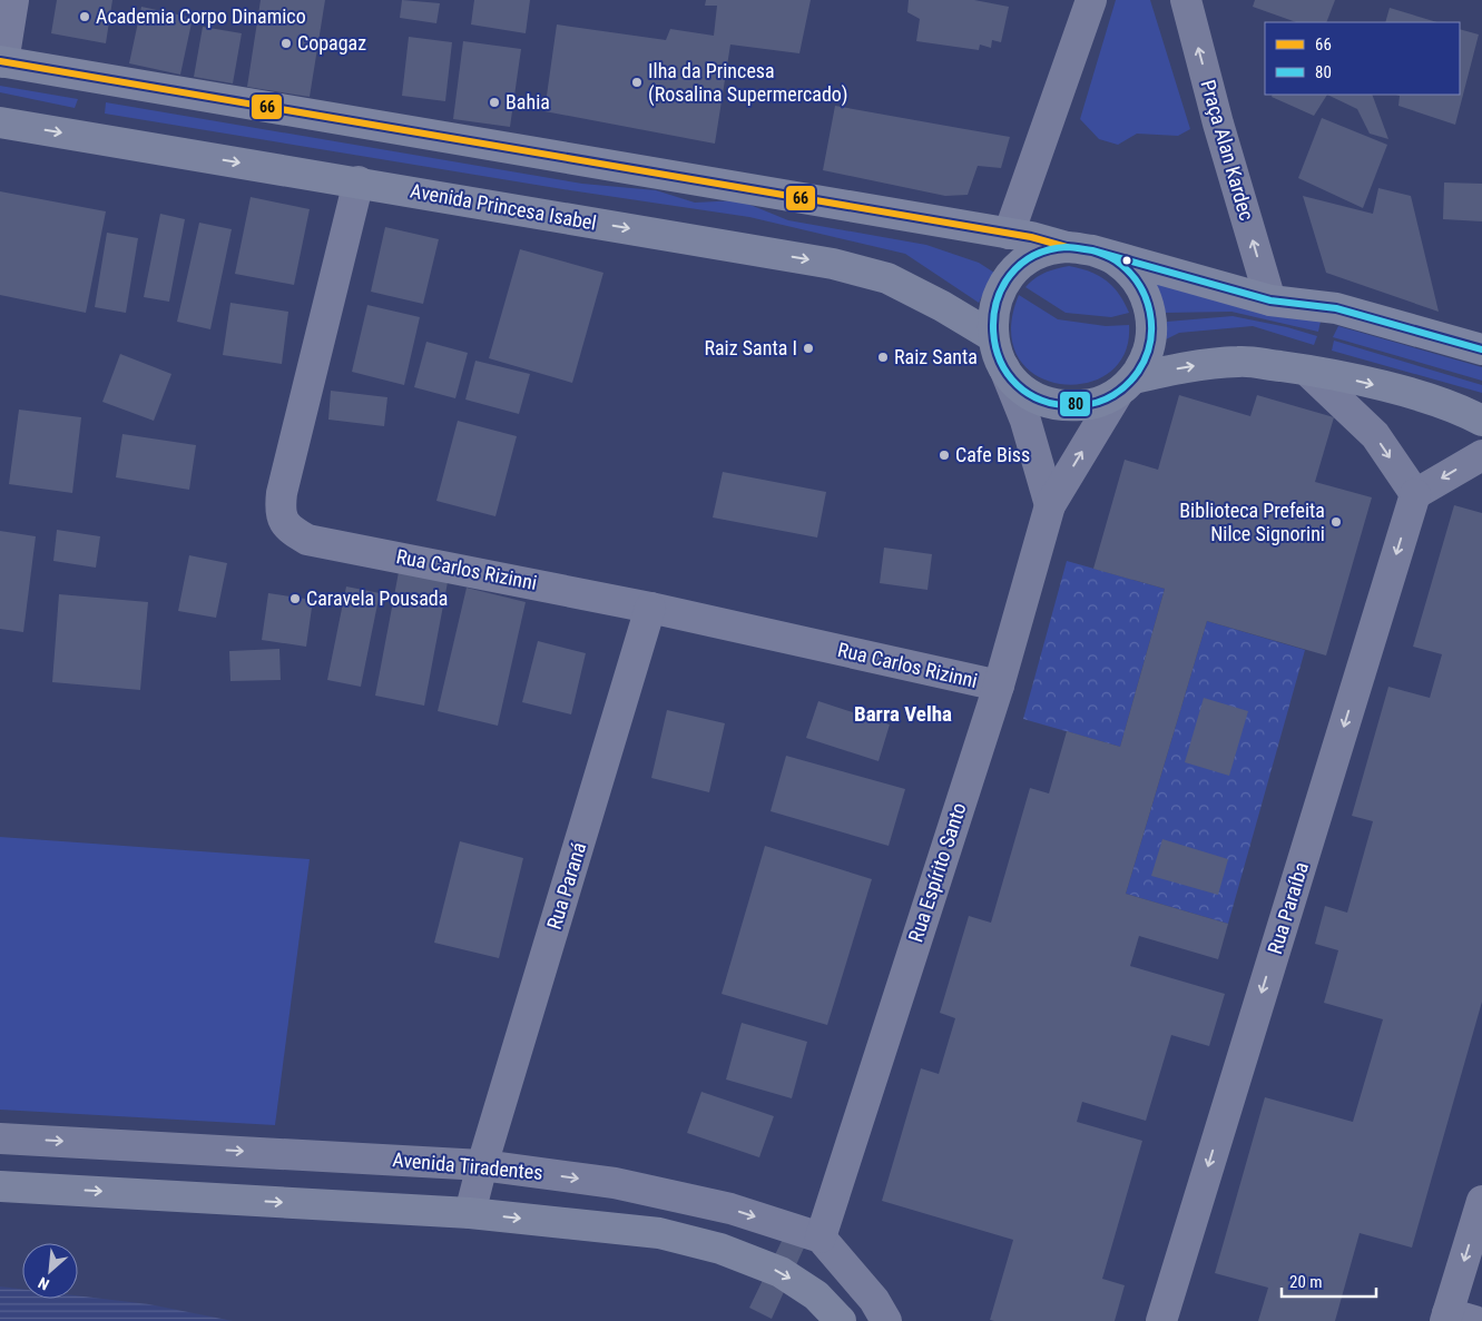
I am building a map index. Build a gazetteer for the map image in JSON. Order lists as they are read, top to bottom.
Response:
{
  "streets": {
    "main road": ["Avenida Princesa Isabel"],
    "street": [
      "Praça Alan Kardec",
      "Rua Carlos Rizinni",
      "Rua Espírito Santo",
      "Rua Paraná",
      "Rua Paraíba",
      "Avenida Tiradentes"
    ]
  },
  "crossings": [
    ["Avenida Princesa Isabel", "Rua Carlos Rizinni"],
    ["Avenida Princesa Isabel", "Rua Espírito Santo"],
    ["Rua Carlos Rizinni", "Rua Espírito Santo"],
    ["Rua Carlos Rizinni", "Rua Paraná"],
    ["Rua Espírito Santo", "Avenida Tiradentes"],
    ["Rua Paraná", "Avenida Tiradentes"]
  ],
  "one_way": ["Praça Alan Kardec", "Rua Paraíba", "Avenida Tiradentes"],
  "districts": ["Barra Velha"],
  "places": [
    "Academia Corpo Dinamico",
    "Copagaz",
    "Ilha da Princesa (Rosalina Supermercado)",
    "Bahia",
    "Raiz Santa I",
    "Raiz Santa",
    "Cafe Biss",
    "Biblioteca Prefeita Nilce Signorini",
    "Caravela Pousada"
  ],
  "lines": ["transit line 66", "transit line 80"],
  "legend": ["66", "80"],
  "scale_bar": "20 m",
  "north": "bottom left"
}
